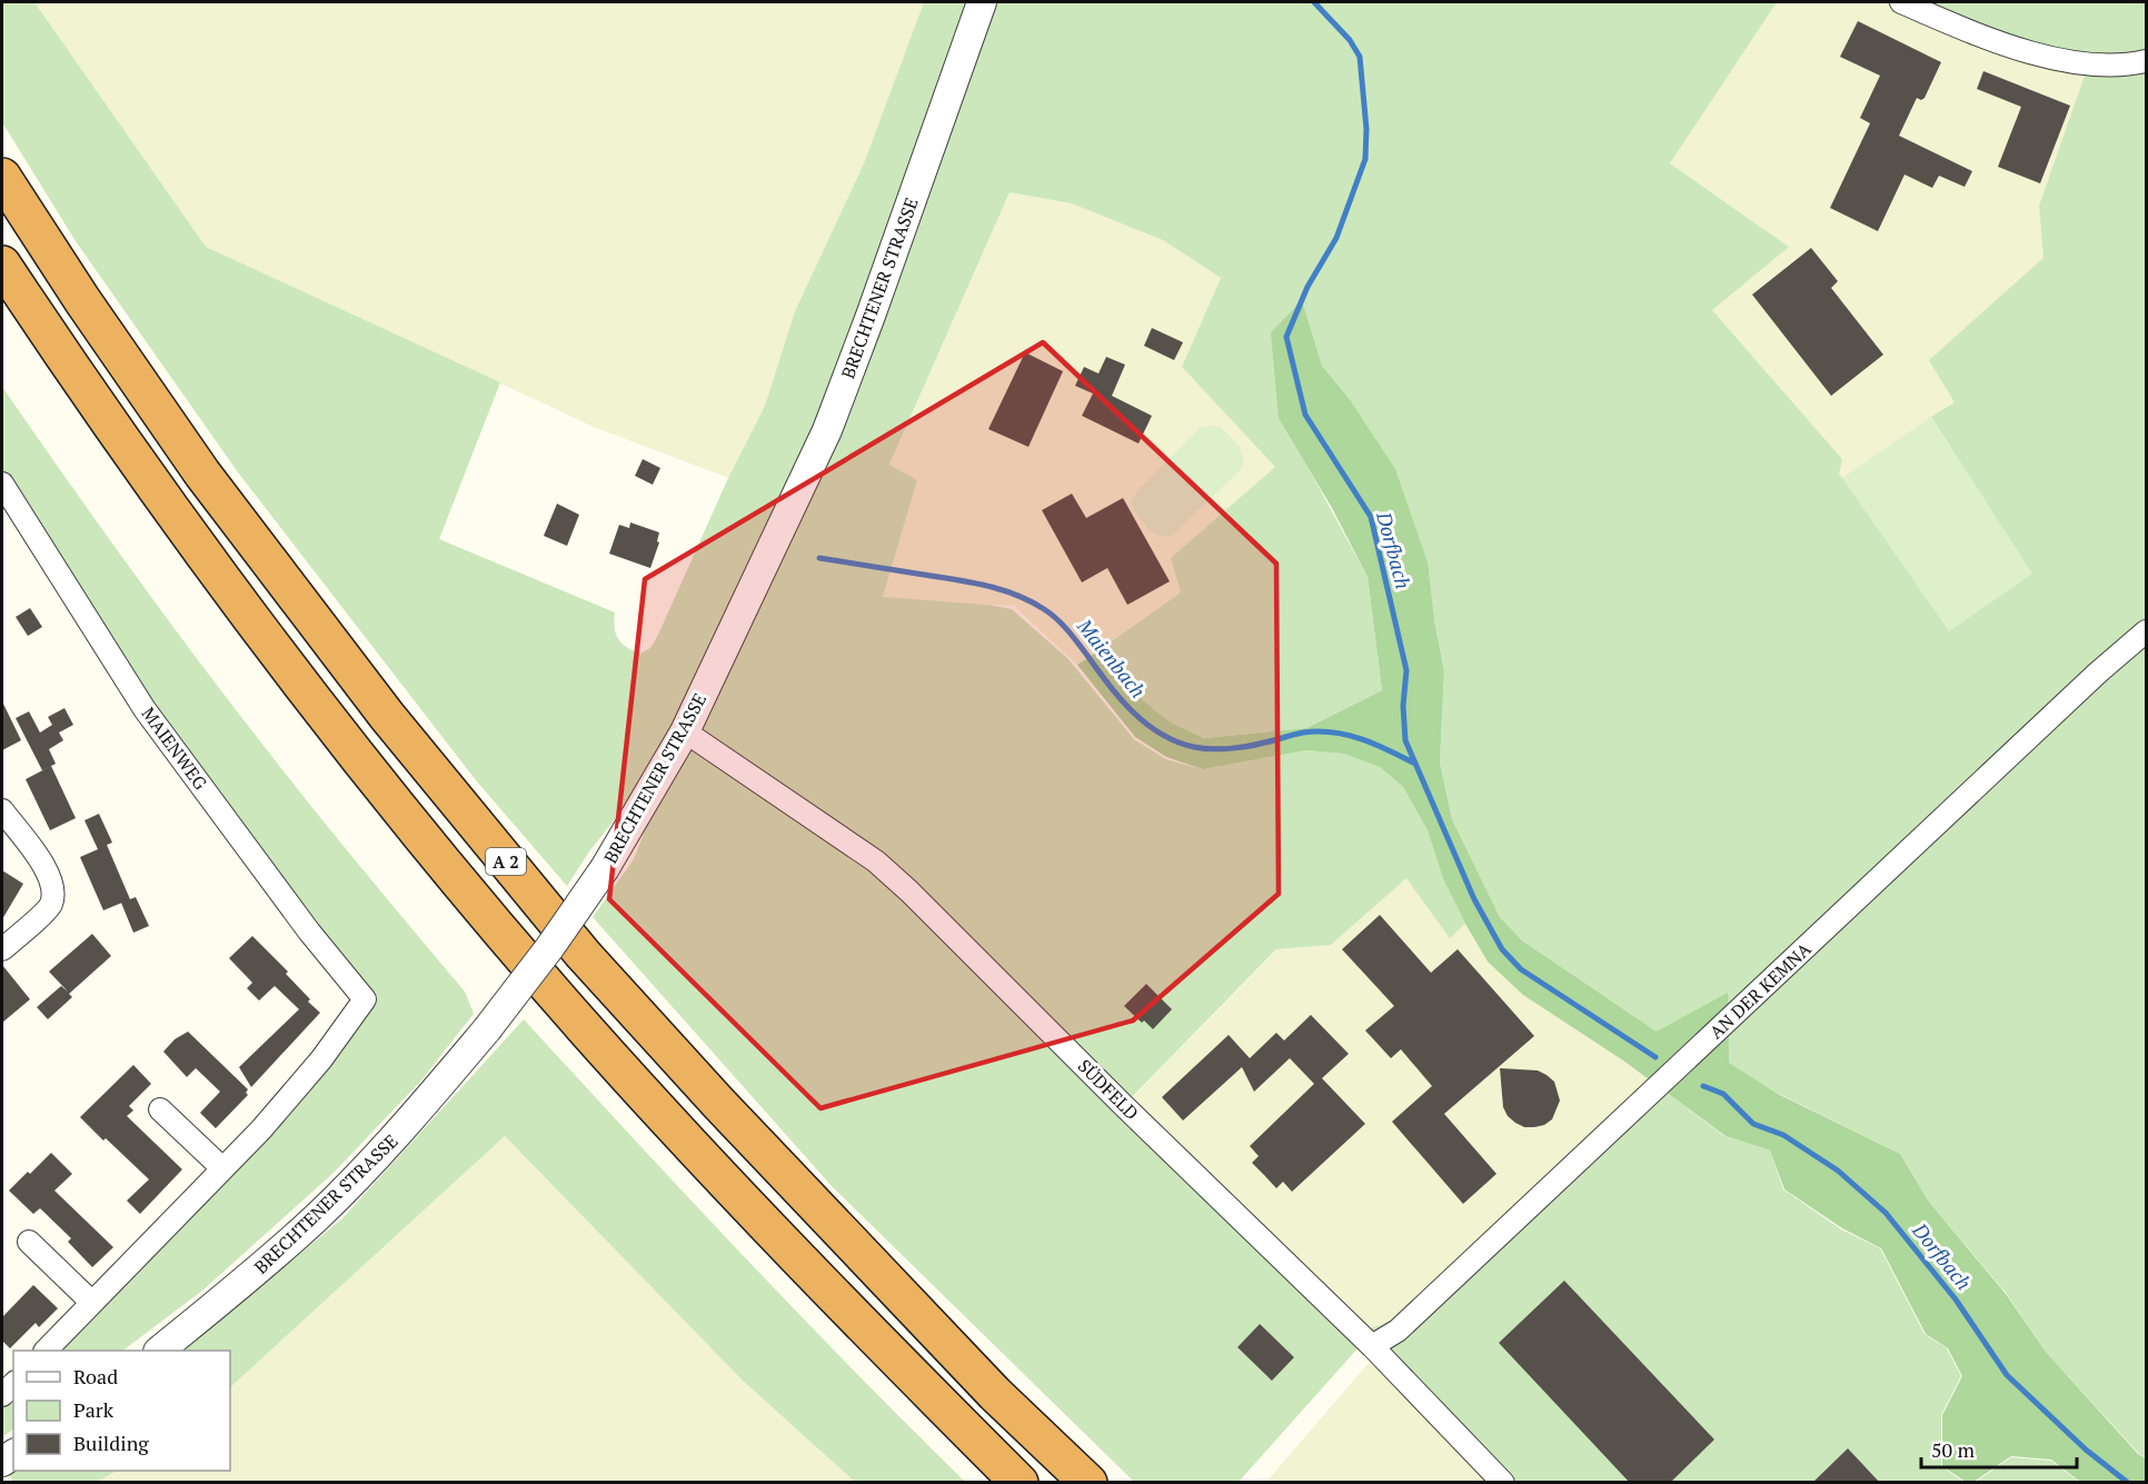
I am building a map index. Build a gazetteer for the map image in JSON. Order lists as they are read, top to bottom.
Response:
{
  "streets": {
    "highway": ["A 2"],
    "street": [
      "BRECHTENER STRASSE",
      "MAIENWEG",
      "AN DER KEMNA",
      "SÜDFELD"
    ]
  },
  "crossings": [
    ["BRECHTENER STRASSE", "SÜDFELD"],
    ["AN DER KEMNA", "SÜDFELD"]
  ],
  "water": ["Dorfbach", "Maienbach"],
  "legend": ["Road", "Park", "Building"],
  "scale_bar": "50 m"
}
